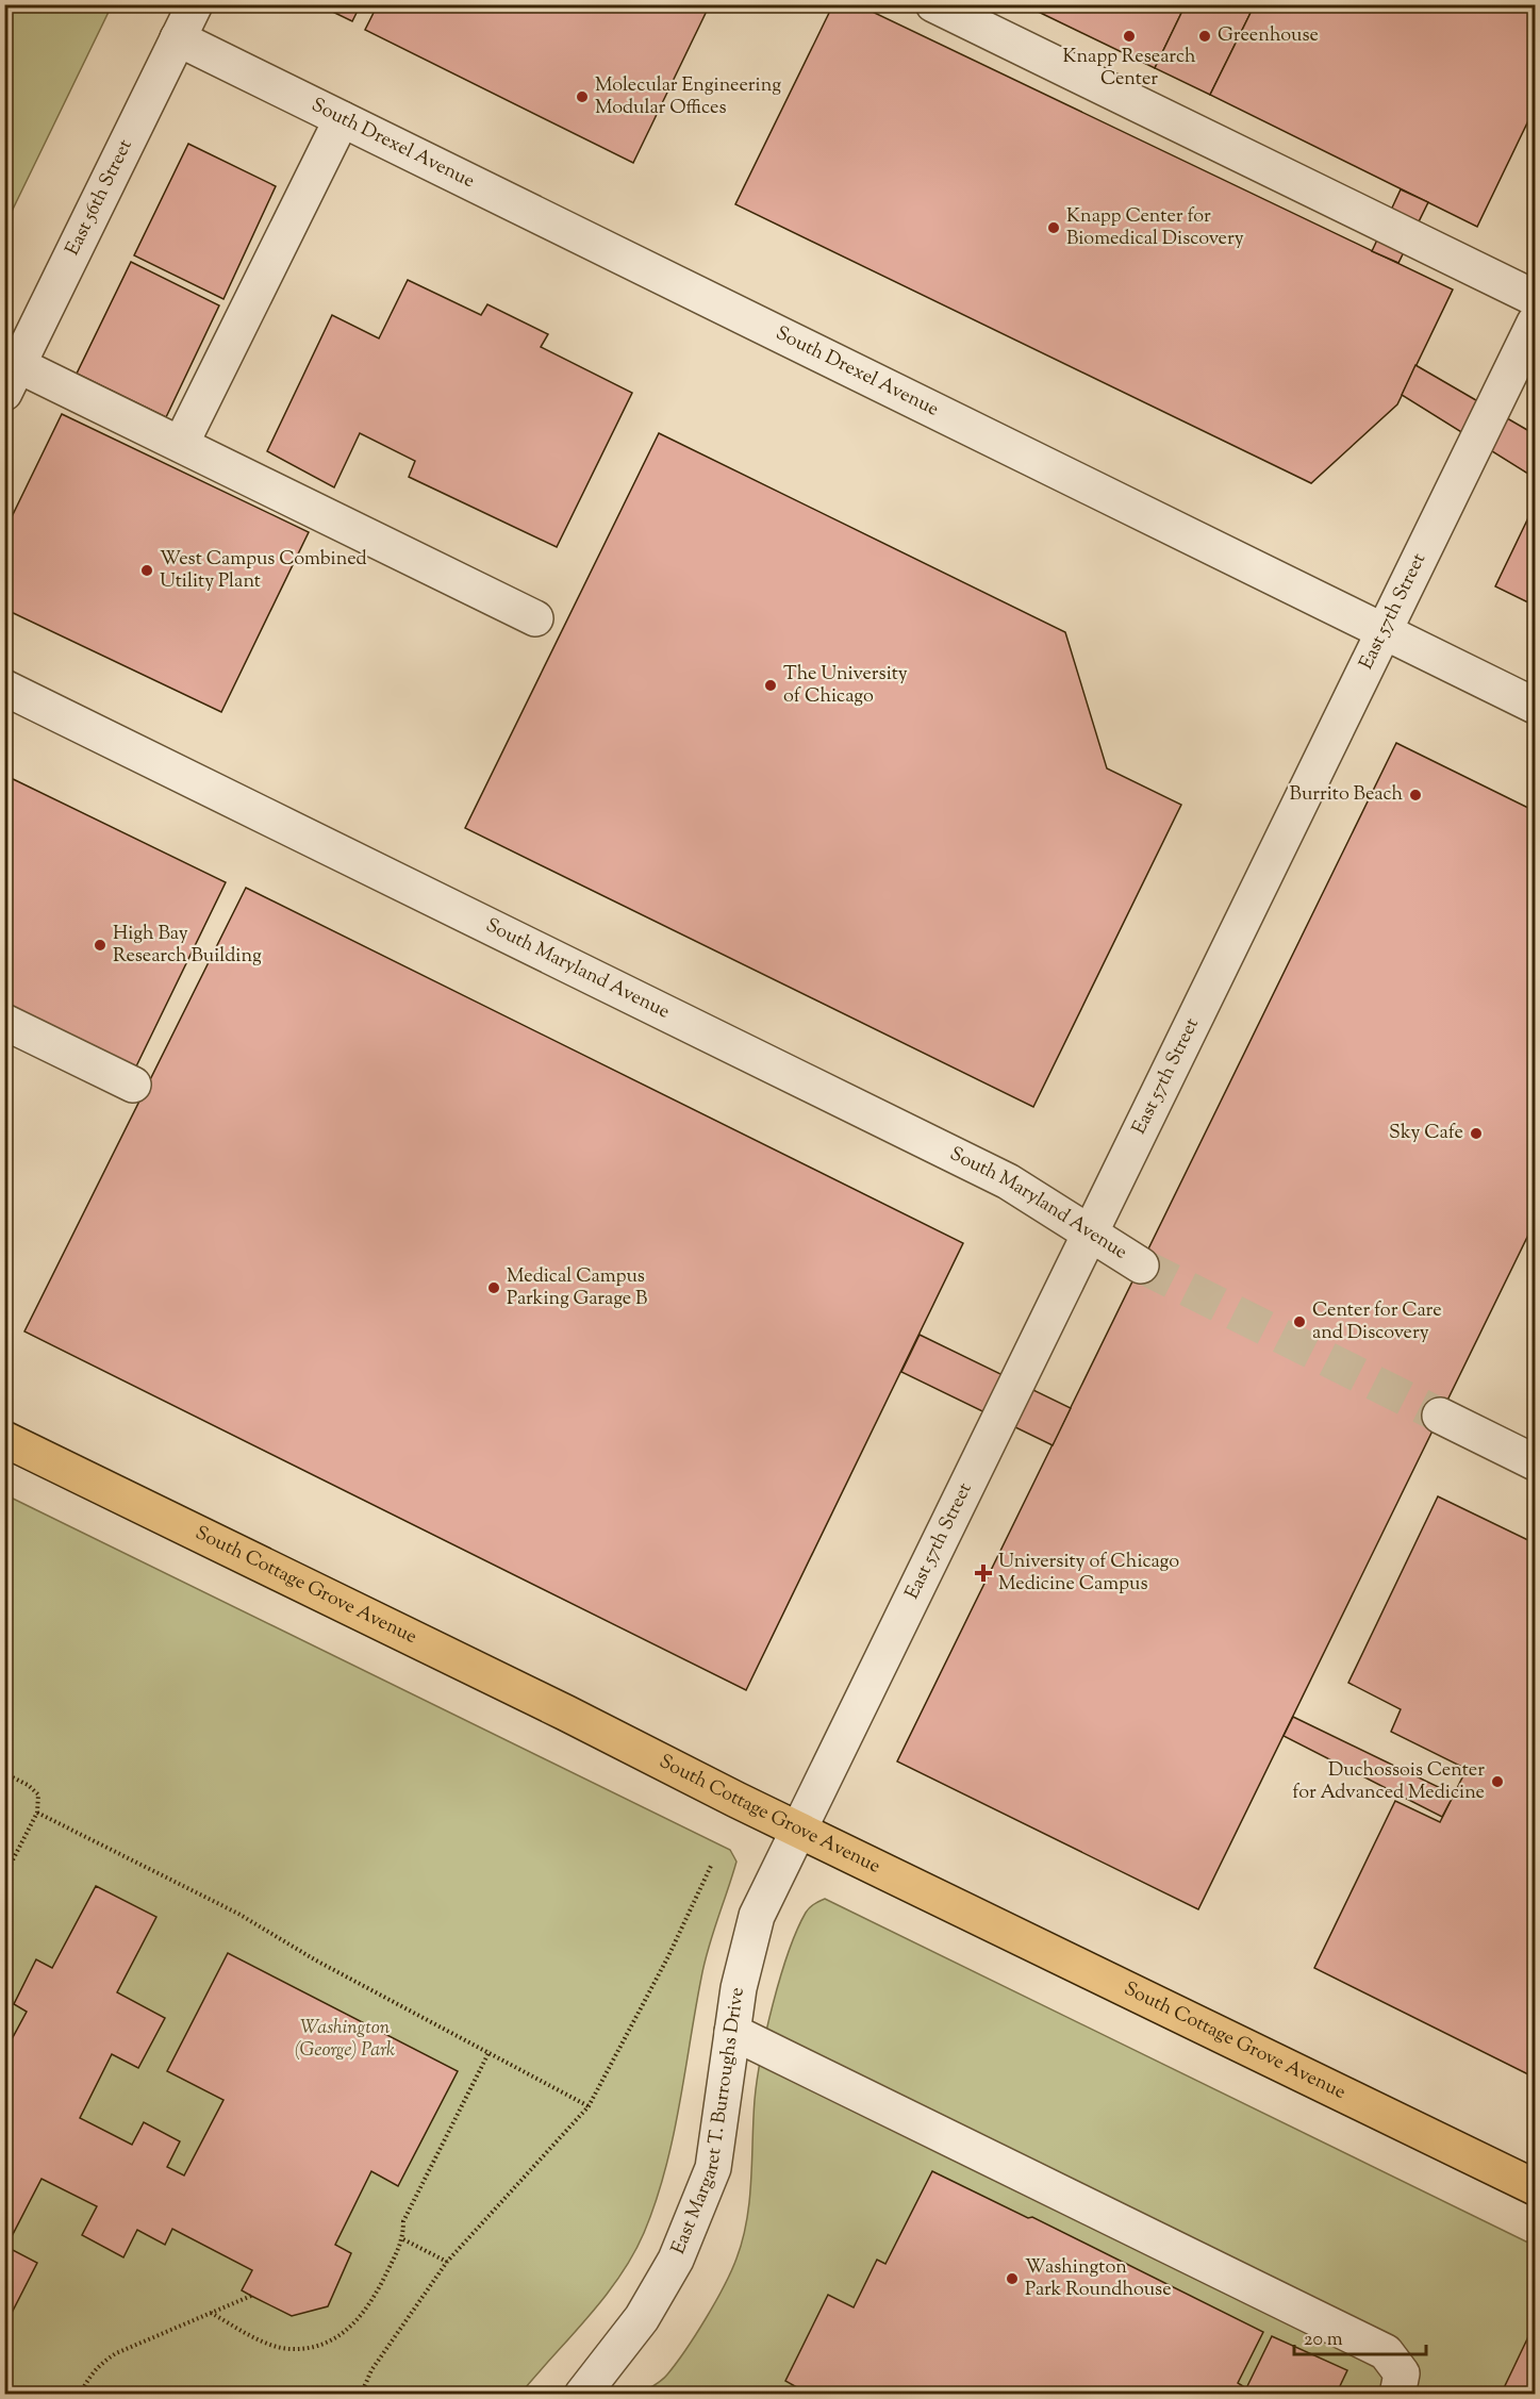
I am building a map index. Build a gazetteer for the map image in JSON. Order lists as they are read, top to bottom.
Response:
{
  "streets": {
    "main road": ["South Cottage Grove Avenue"],
    "street": [
      "South Drexel Avenue",
      "East 56th Street",
      "East 57th Street",
      "South Maryland Avenue",
      "East Margaret T. Burroughs Drive"
    ]
  },
  "crossings": [
    ["South Drexel Avenue", "East 56th Street"],
    ["South Drexel Avenue", "East 57th Street"],
    ["East 57th Street", "South Maryland Avenue"],
    ["East 57th Street", "South Cottage Grove Avenue"],
    ["East 57th Street", "East Margaret T. Burroughs Drive"],
    ["South Cottage Grove Avenue", "East Margaret T. Burroughs Drive"]
  ],
  "parks": ["Washington (George) Park"],
  "places": {
    "other": [
      "Knapp Research Center",
      "Greenhouse",
      "Molecular Engineering Modular Offices",
      "Knapp Center for Biomedical Discovery",
      "West Campus Combined Utility Plant",
      "The University of Chicago",
      "Burrito Beach",
      "High Bay Research Building",
      "Sky Cafe",
      "Medical Campus Parking Garage B",
      "Center for Care and Discovery",
      "Duchossois Center for Advanced Medicine",
      "Washington Park Roundhouse"
    ],
    "health": ["University of Chicago Medicine Campus"]
  },
  "scale_bar": "20 m"
}
